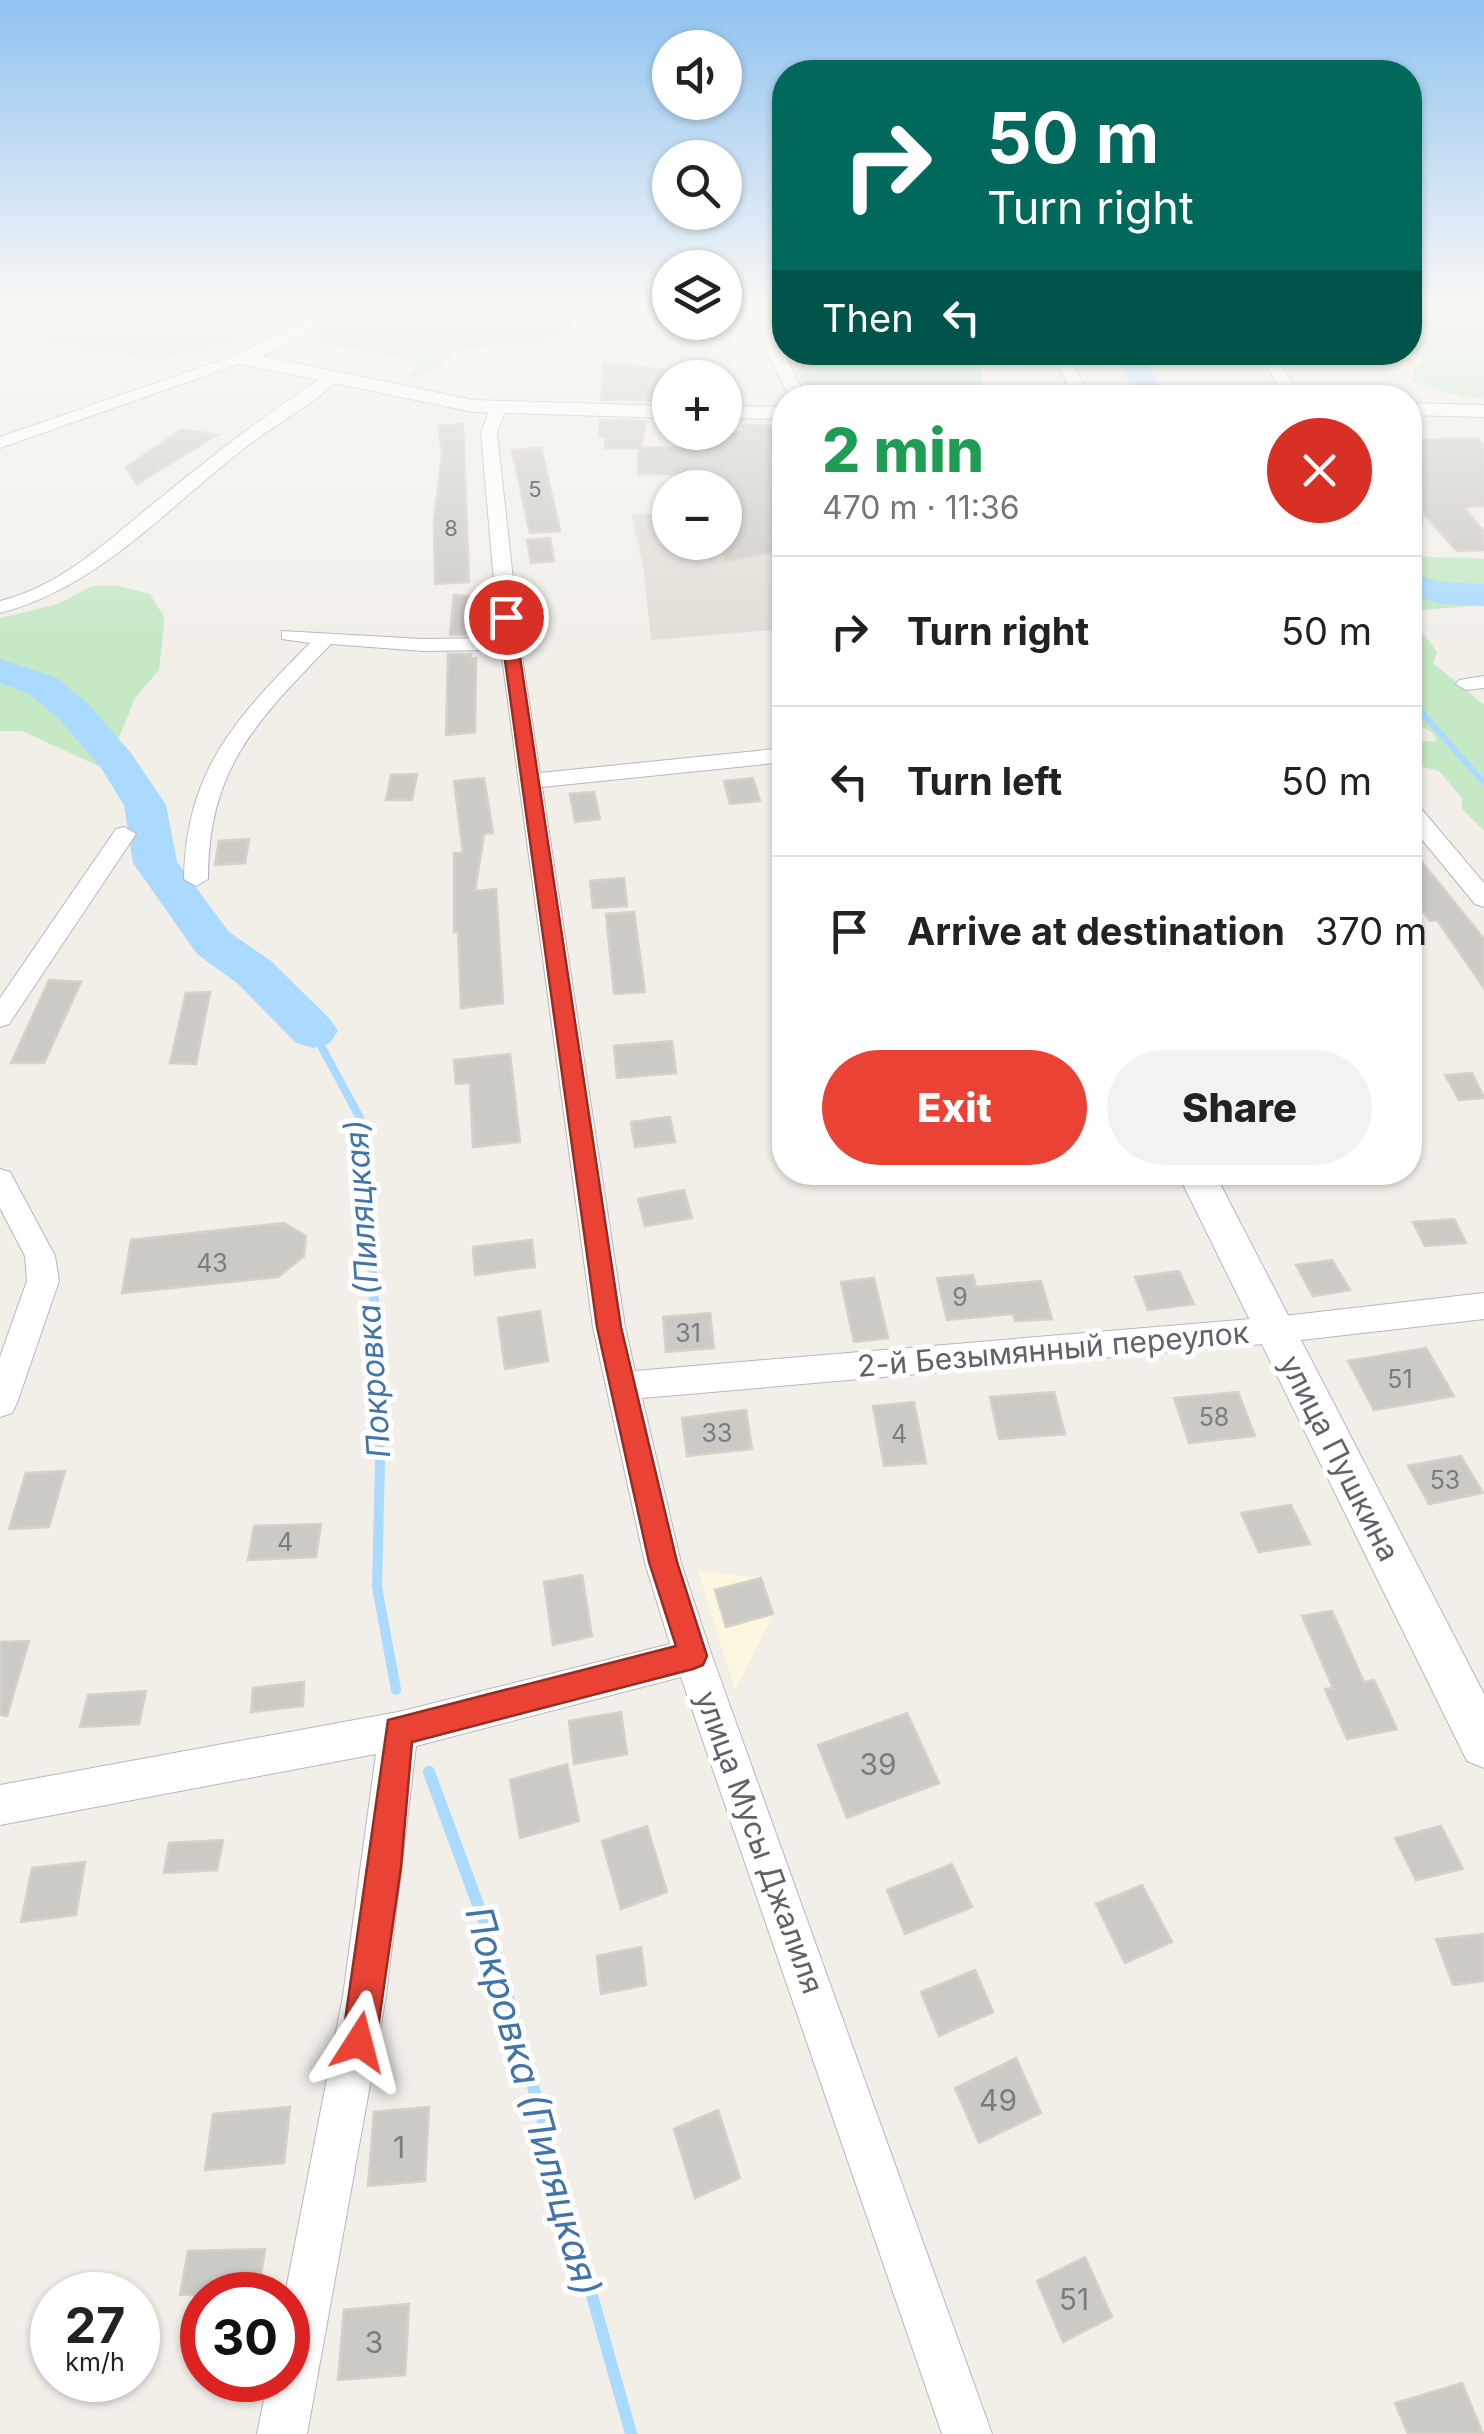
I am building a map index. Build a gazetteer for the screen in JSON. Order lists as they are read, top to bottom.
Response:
{
  "streets": {
    "street": ["2-й Безымянный переулок", "улица Пушкина", "улица Мусы Джалиля"]
  },
  "crossings": [
    ["2-й Безымянный переулок", "улица Пушкина"],
    ["2-й Безымянный переулок", "улица Мусы Джалиля"]
  ],
  "water": ["Покровка (Пиляцкая)"],
  "house_numbers": [
    "5",
    "8",
    "43",
    "9",
    "31",
    "51",
    "58",
    "33",
    "4",
    "53",
    "4",
    "39",
    "49",
    "1",
    "51",
    "3"
  ],
  "page": {
    "map_buttons": ["+", "−"],
    "turn": ["50 m", "Turn right"],
    "then": "Then",
    "heading": ["2 min", "470 m · 11:36"],
    "list": [
      {
        "name": "Turn right",
        "value": "50 m"
      },
      {
        "name": "Turn left",
        "value": "50 m"
      },
      {
        "name": "Arrive at destination",
        "value": "370 m"
      }
    ],
    "buttons": ["Exit", "Share"],
    "speed": "27 km/h",
    "limit": "30"
  }
}
